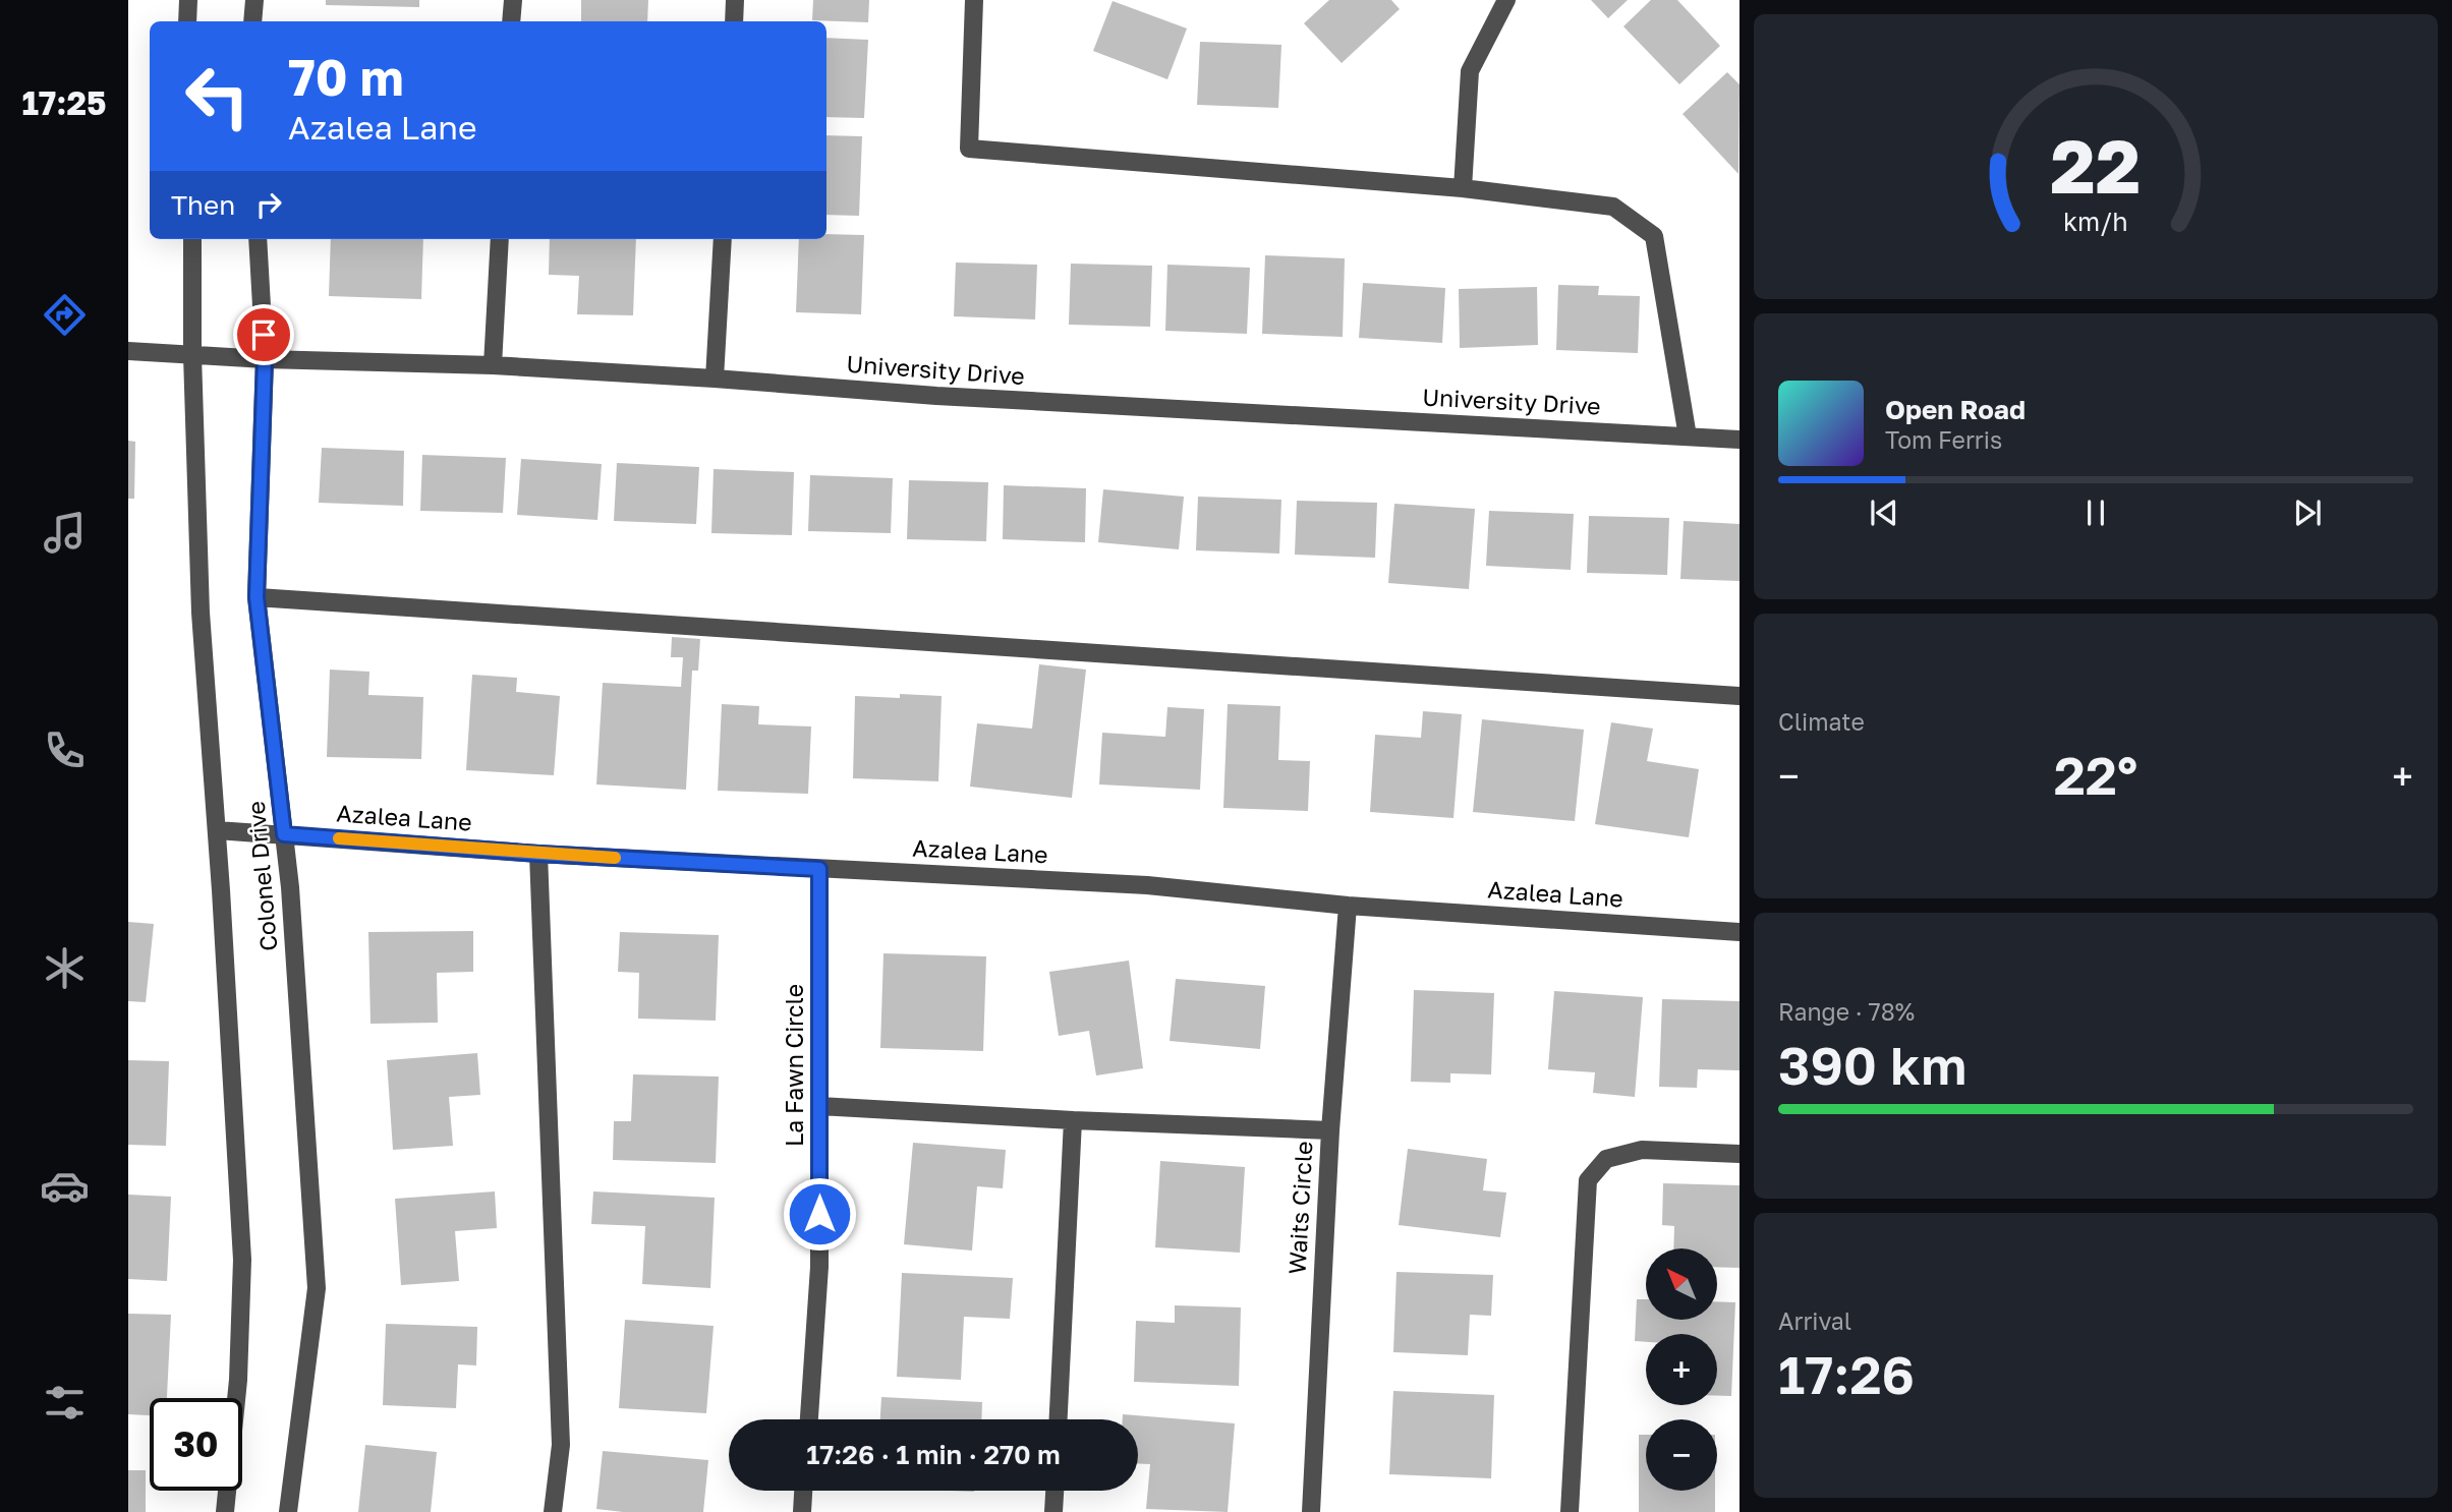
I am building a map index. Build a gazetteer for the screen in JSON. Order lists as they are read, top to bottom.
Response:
{
  "streets": {
    "street": [
      "University Drive",
      "Azalea Lane",
      "Colonel Drive",
      "La Fawn Circle",
      "Waits Circle"
    ]
  },
  "crossings": [
    ["University Drive", "Colonel Drive"],
    ["Azalea Lane", "Colonel Drive"],
    ["Azalea Lane", "La Fawn Circle"],
    ["Azalea Lane", "Waits Circle"]
  ],
  "north": "top left",
  "page": {
    "tabs": "17:25",
    "turn": ["70 m", "Azalea Lane"],
    "then": "Then",
    "song": ["Open Road", "Tom Ferris"],
    "tile": [
      "Climate",
      ["Range · 78%", "390 km"],
      ["Arrival", "17:26"]
    ],
    "heat": ["−", "22°", "+"],
    "map_buttons": ["+", "−"],
    "limit": "30",
    "trip": "17:26 · 1 min · 270 m",
    "gauge": ["22", "km/h"]
  }
}
